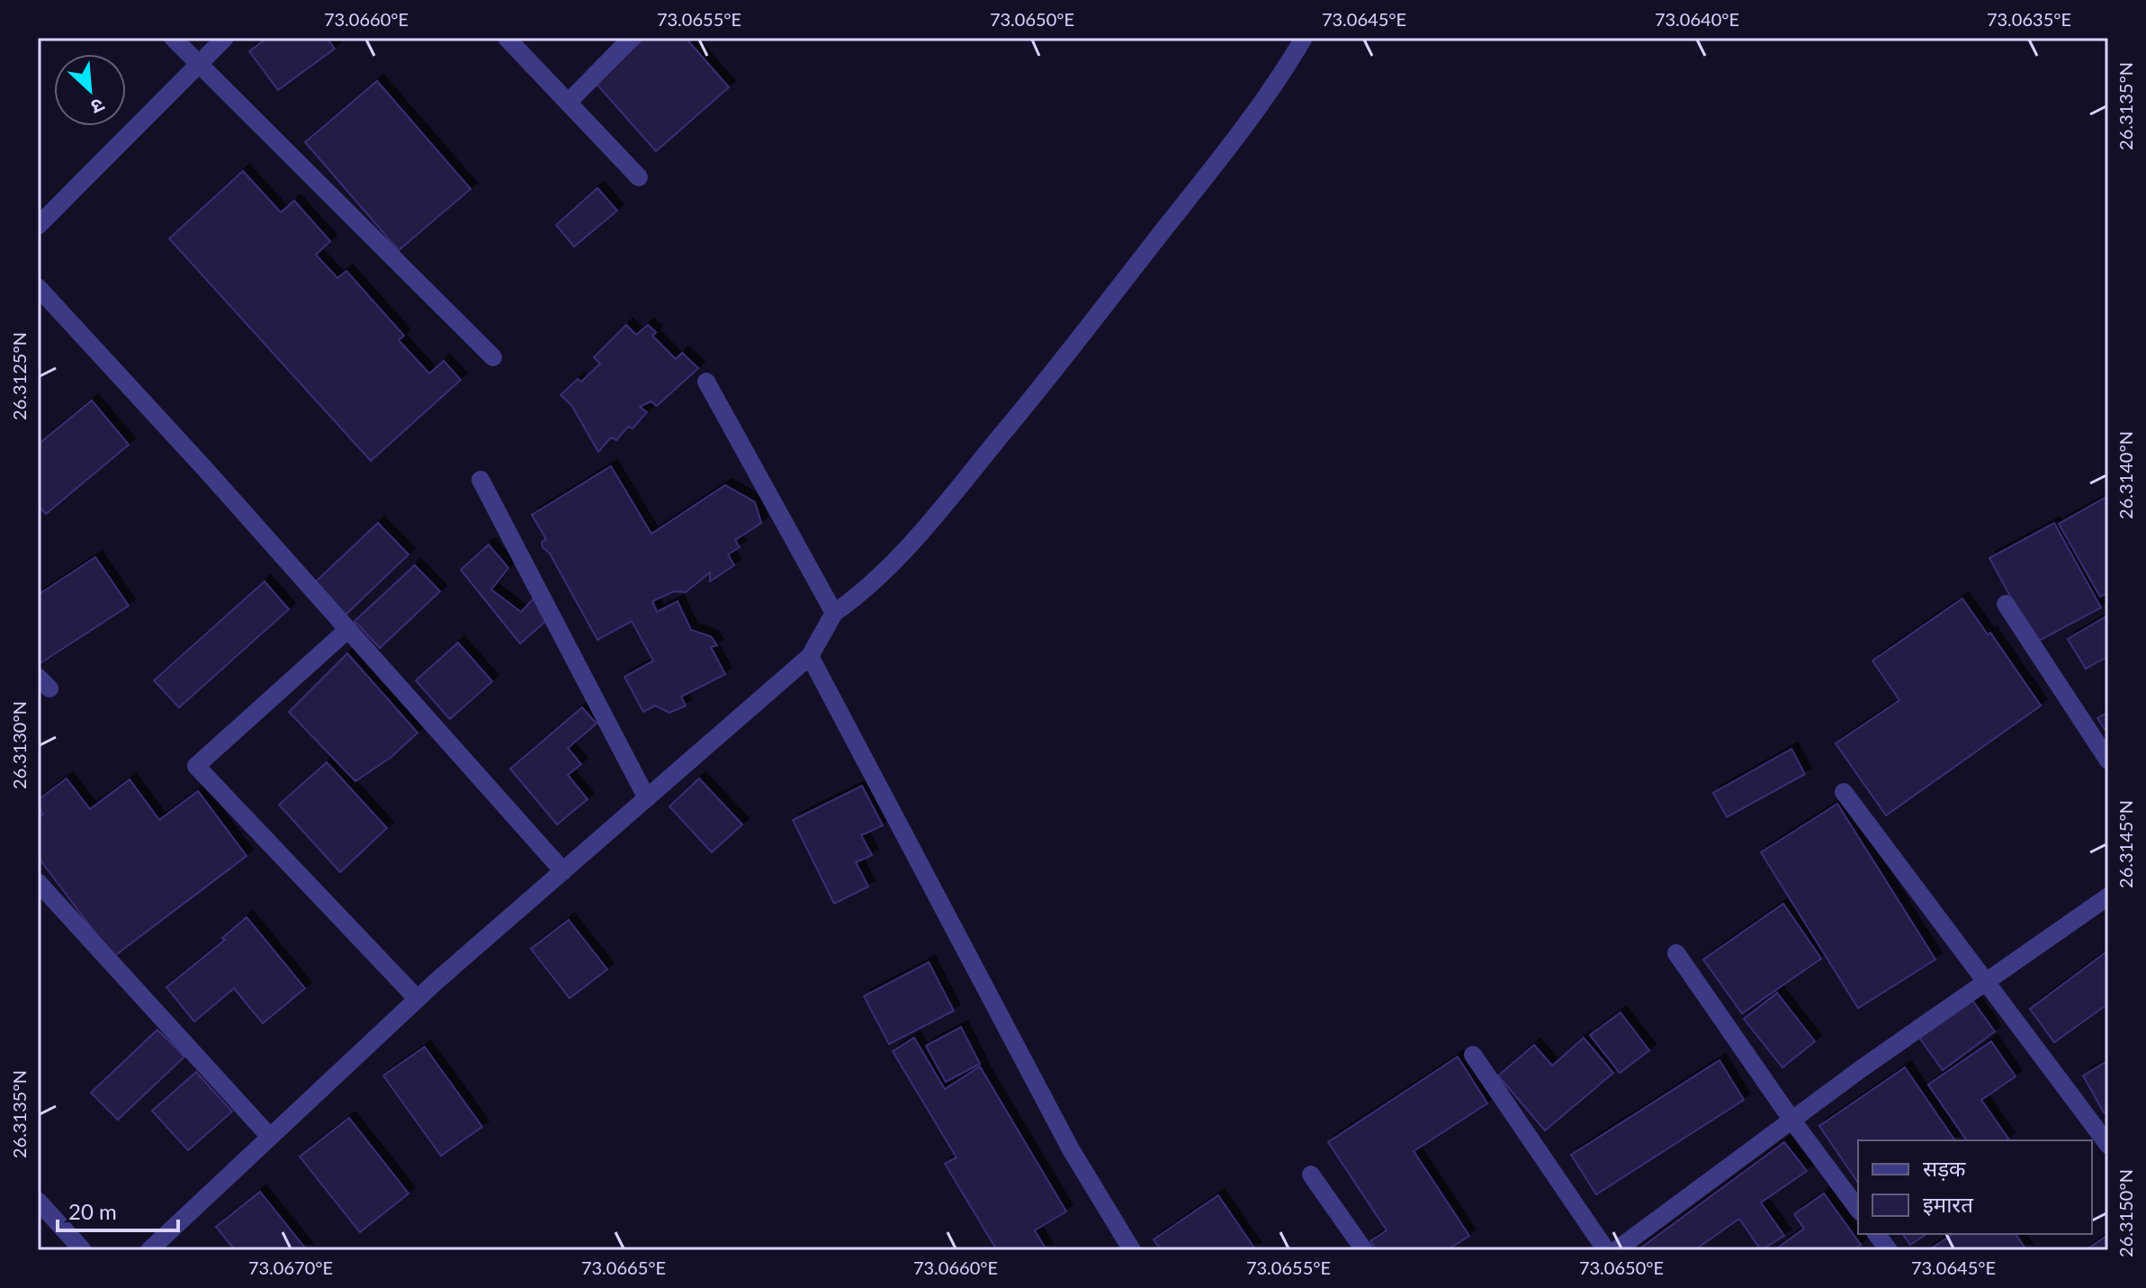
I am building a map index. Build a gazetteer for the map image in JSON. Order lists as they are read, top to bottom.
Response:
{
  "legend": ["सड़क", "इमारत"],
  "scale_bar": "20 m",
  "north": "bottom right",
  "coordinates": [
    "73.0660°E",
    "73.0655°E",
    "73.0650°E",
    "73.0645°E",
    "73.0640°E",
    "73.0635°E",
    "26.3135°N",
    "26.3125°N",
    "26.3140°N",
    "26.3130°N",
    "26.3145°N",
    "26.3150°N",
    "73.0670°E",
    "73.0665°E"
  ]
}
